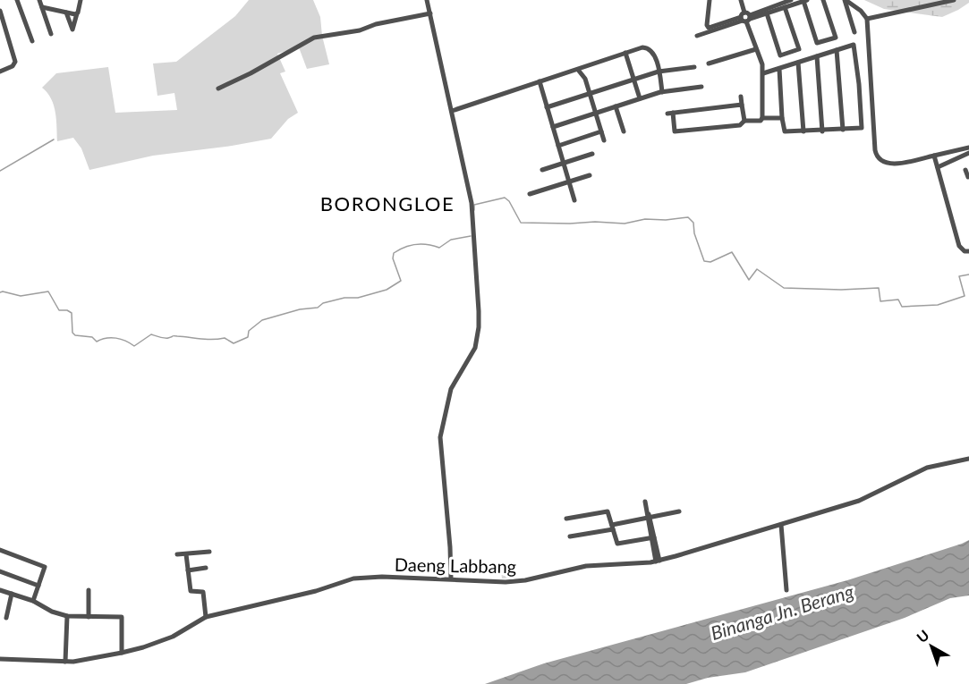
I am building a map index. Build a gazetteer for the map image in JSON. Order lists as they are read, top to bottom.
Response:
{
  "streets": {
    "street": ["Daeng Labbang"]
  },
  "districts": ["BORONGLOE"],
  "water": ["Binanga Jn. Berang"],
  "north": "top left"
}
